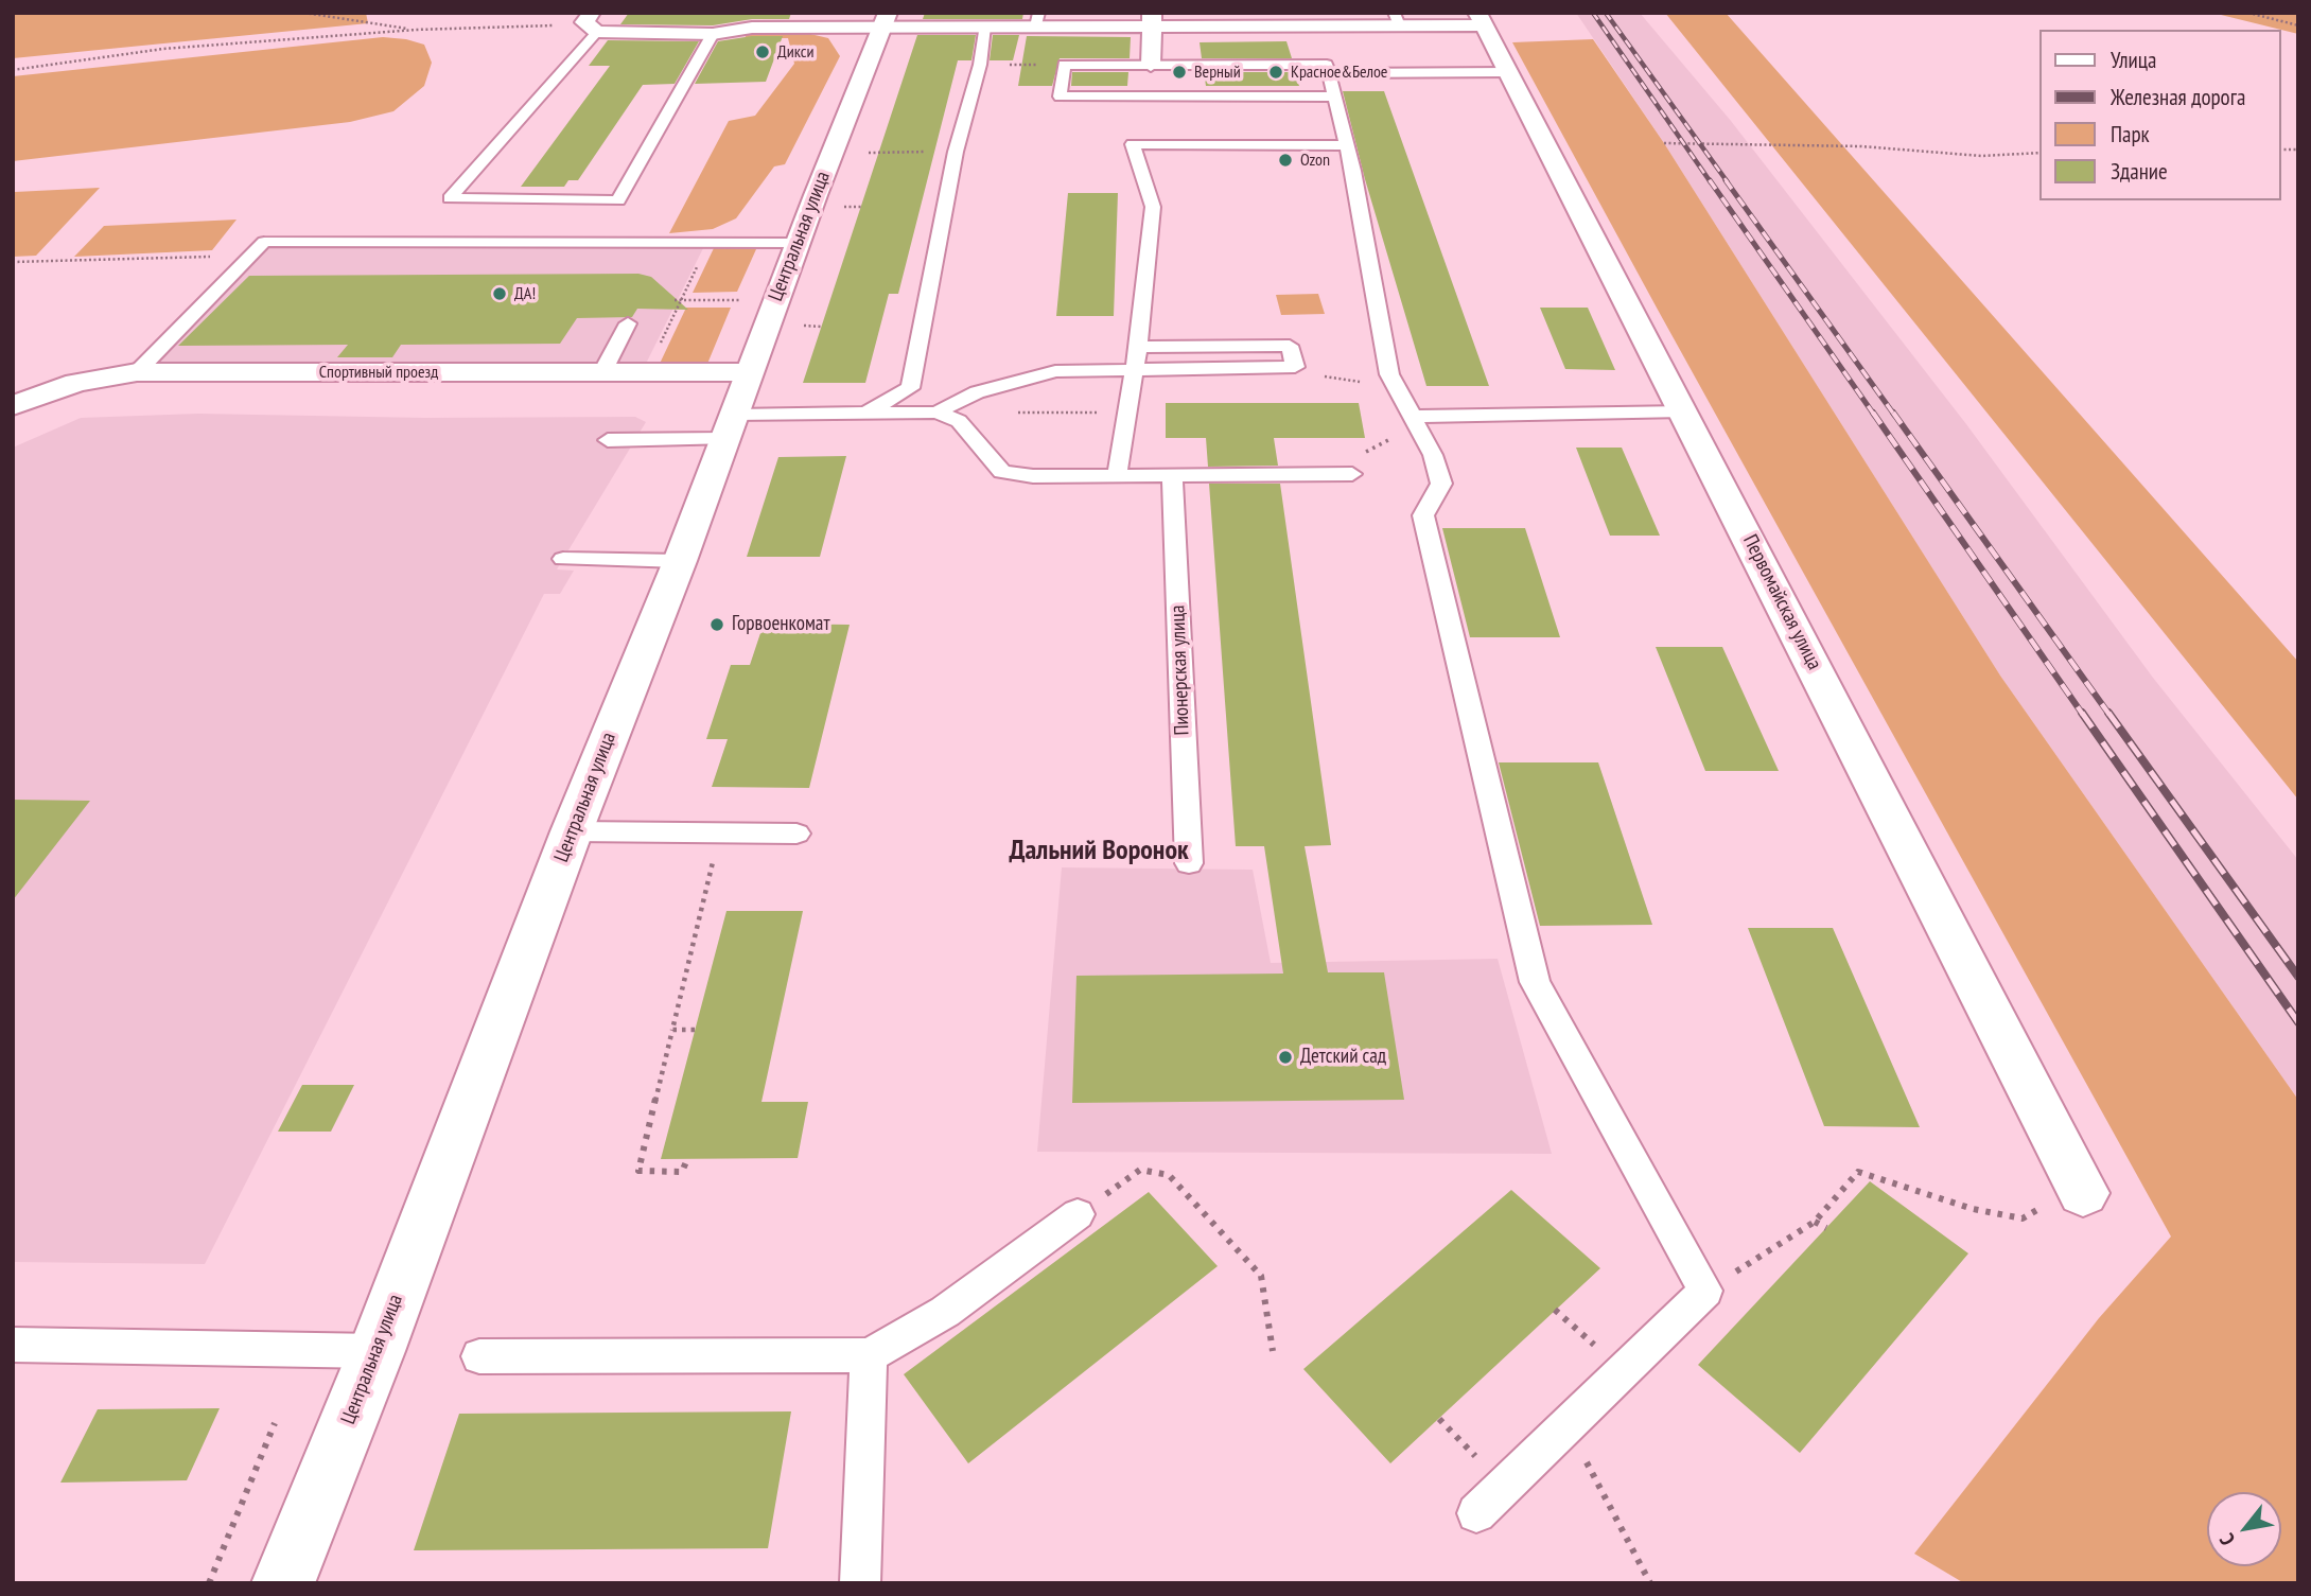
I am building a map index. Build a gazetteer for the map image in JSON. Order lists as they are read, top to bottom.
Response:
{
  "streets": {
    "street": ["Центральная улица", "Спортивный проезд", "Первомайская улица"],
    "lane": ["Пионерская улица"]
  },
  "crossings": [
    ["Центральная улица", "Спортивный проезд"]
  ],
  "districts": ["Дальний Воронок"],
  "places": [
    "Дикси",
    "Верный",
    "Красное&Белое",
    "Ozon",
    "ДА!",
    "Горвоенкомат",
    "Детский сад"
  ],
  "legend": [
    "Улица",
    "Железная дорога",
    "Парк",
    "Здание"
  ],
  "north": "bottom left"
}
